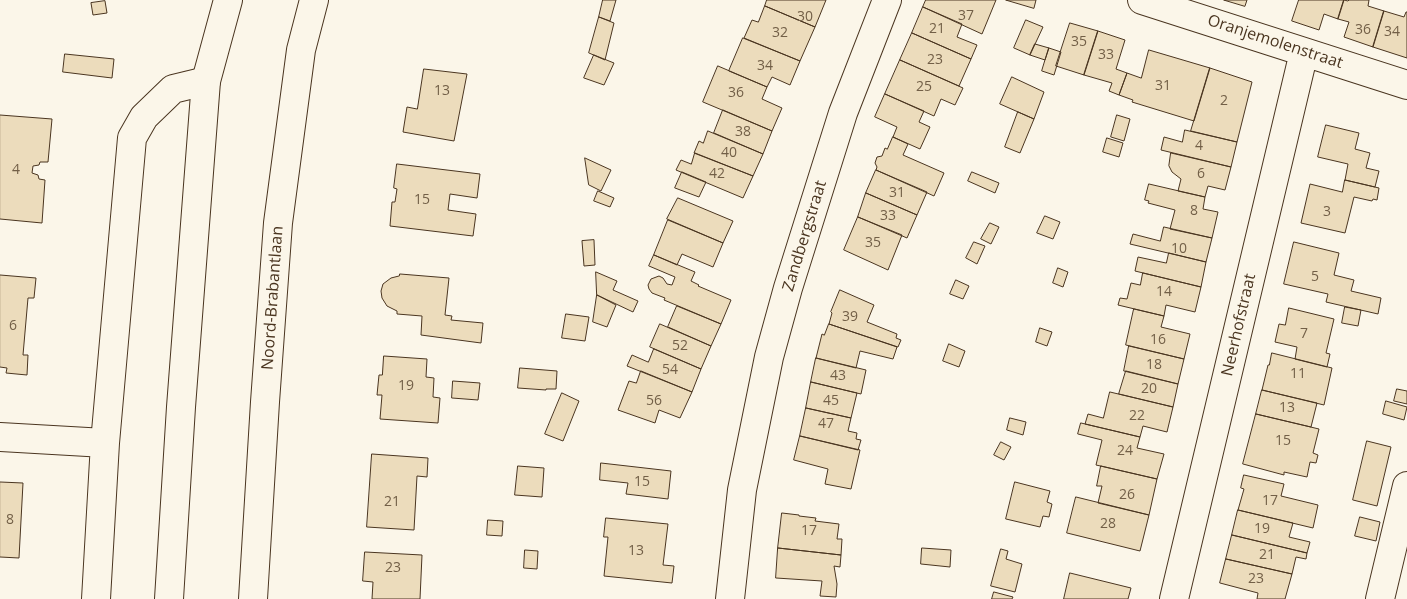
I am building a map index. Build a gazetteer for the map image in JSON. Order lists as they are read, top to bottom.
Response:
{
  "streets": {
    "street": [
      "Oranjemolenstraat",
      "Zandbergstraat",
      "Noord-Brabantlaan",
      "Neerhofstraat"
    ]
  },
  "crossings": [
    ["Oranjemolenstraat", "Neerhofstraat"]
  ],
  "house_numbers": [
    "37",
    "30",
    "21",
    "36",
    "34",
    "32",
    "35",
    "33",
    "23",
    "34",
    "31",
    "25",
    "13",
    "36",
    "2",
    "38",
    "4",
    "40",
    "4",
    "42",
    "6",
    "31",
    "15",
    "8",
    "3",
    "33",
    "35",
    "10",
    "5",
    "14",
    "39",
    "6",
    "7",
    "16",
    "52",
    "18",
    "54",
    "11",
    "43",
    "19",
    "20",
    "56",
    "45",
    "13",
    "22",
    "47",
    "15",
    "24",
    "15",
    "26",
    "17",
    "21",
    "8",
    "28",
    "19",
    "17",
    "13",
    "21",
    "23",
    "23"
  ]
}
